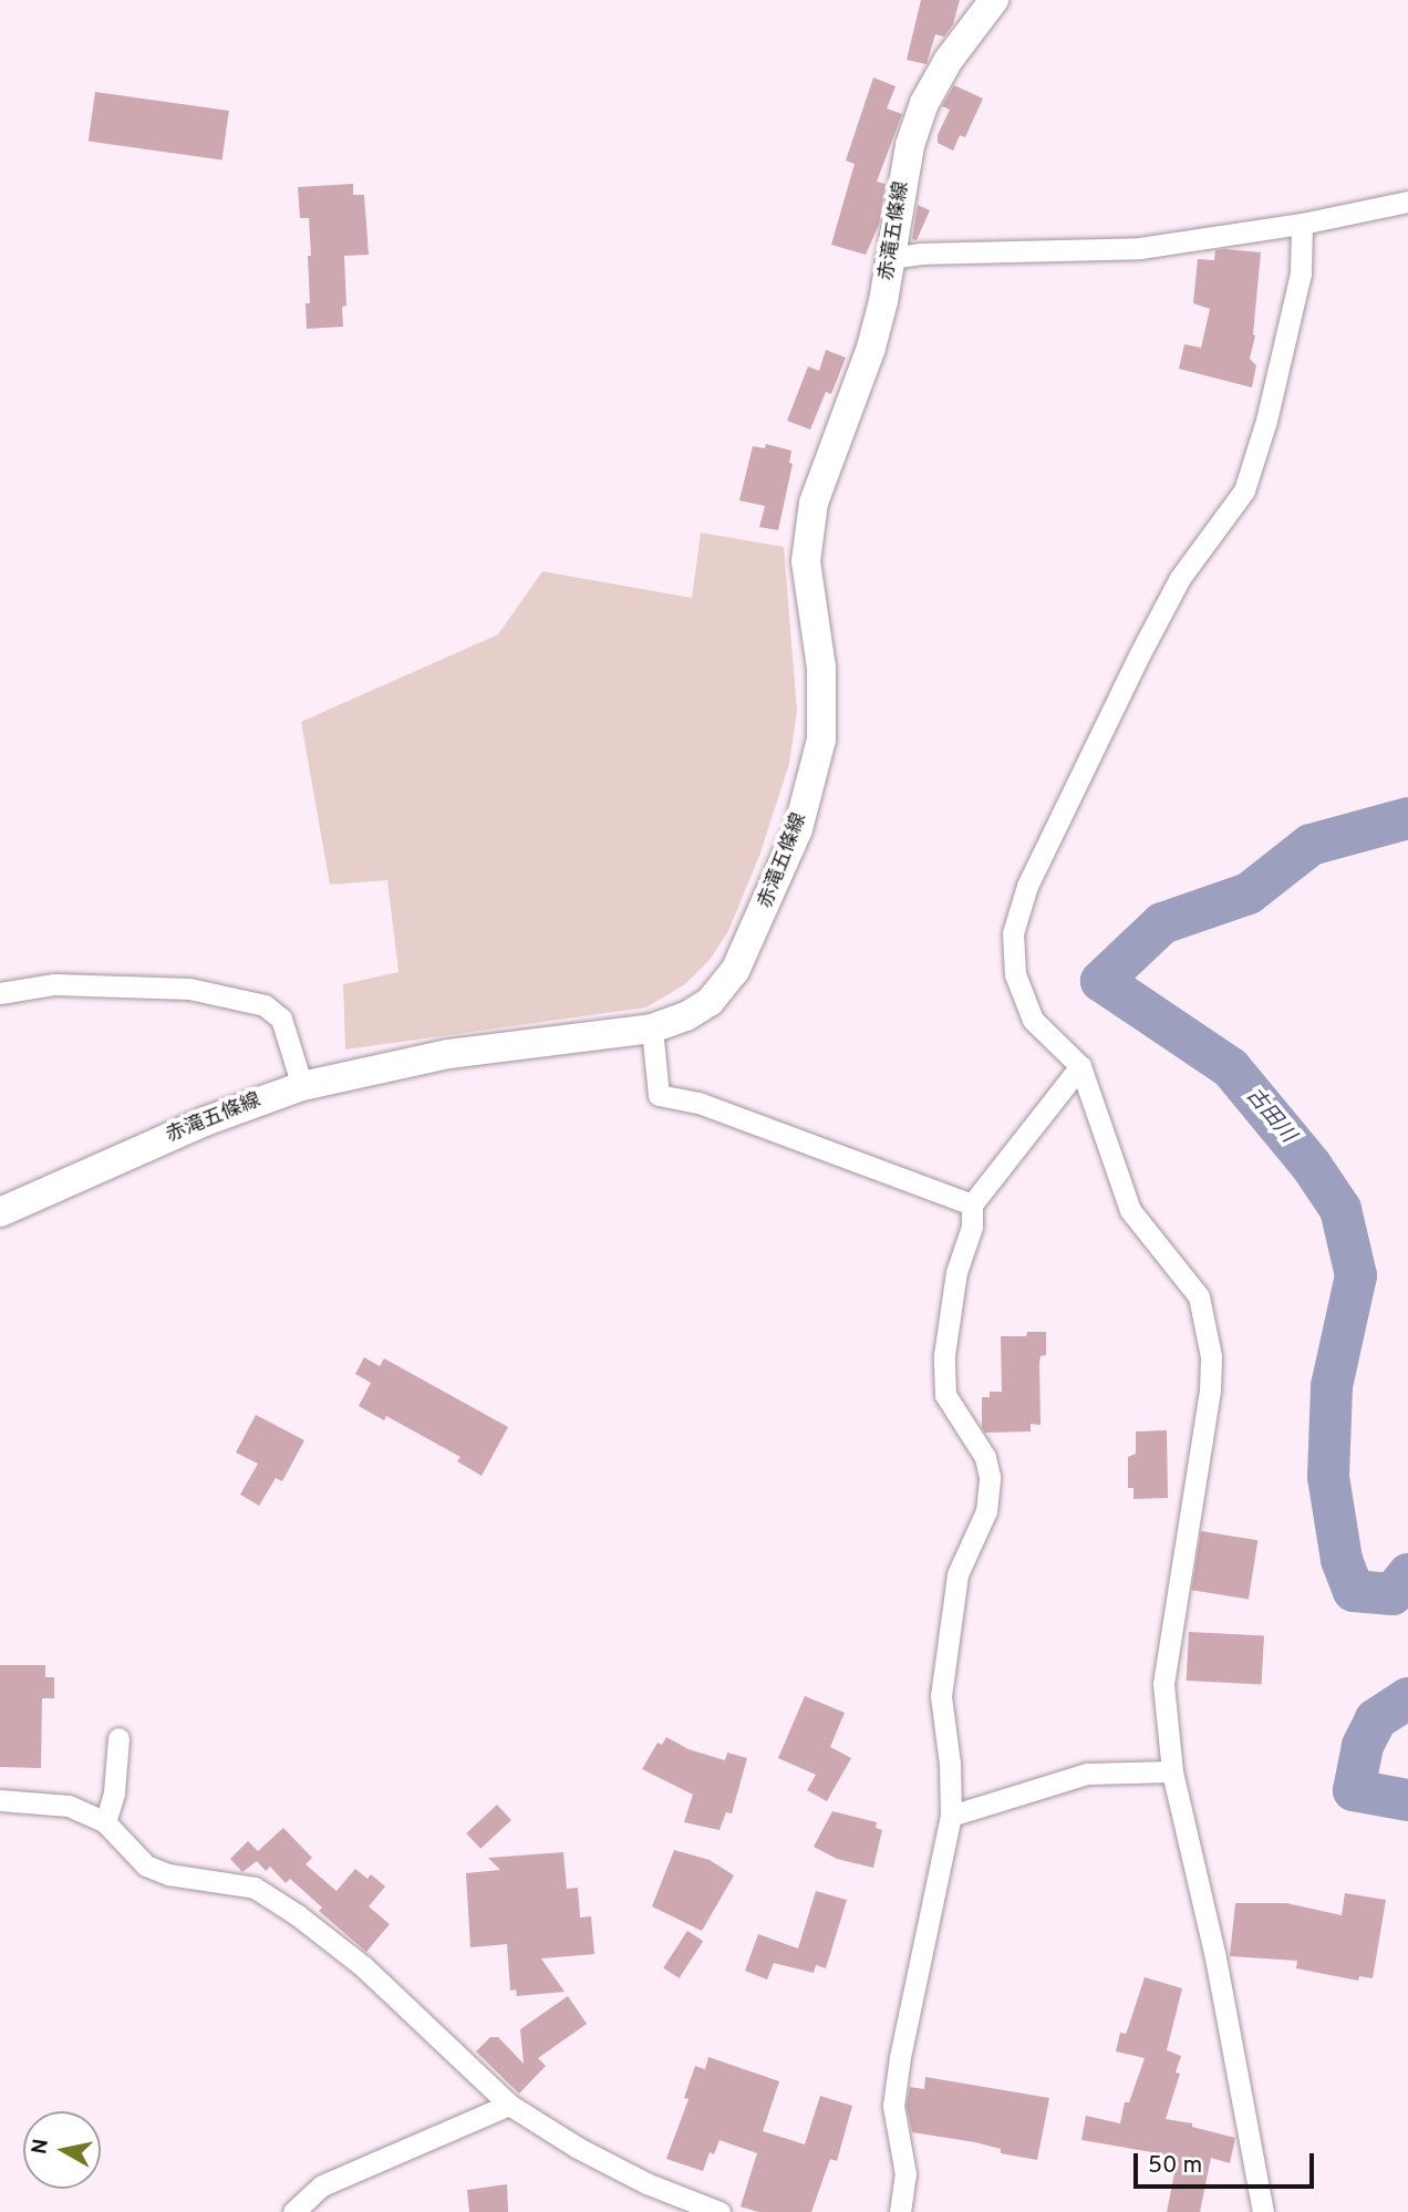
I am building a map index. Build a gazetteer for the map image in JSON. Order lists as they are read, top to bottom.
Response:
{
  "streets": {
    "main road": ["赤滝五條線"]
  },
  "water": ["古田川"],
  "scale_bar": "50 m",
  "north": "left"
}
